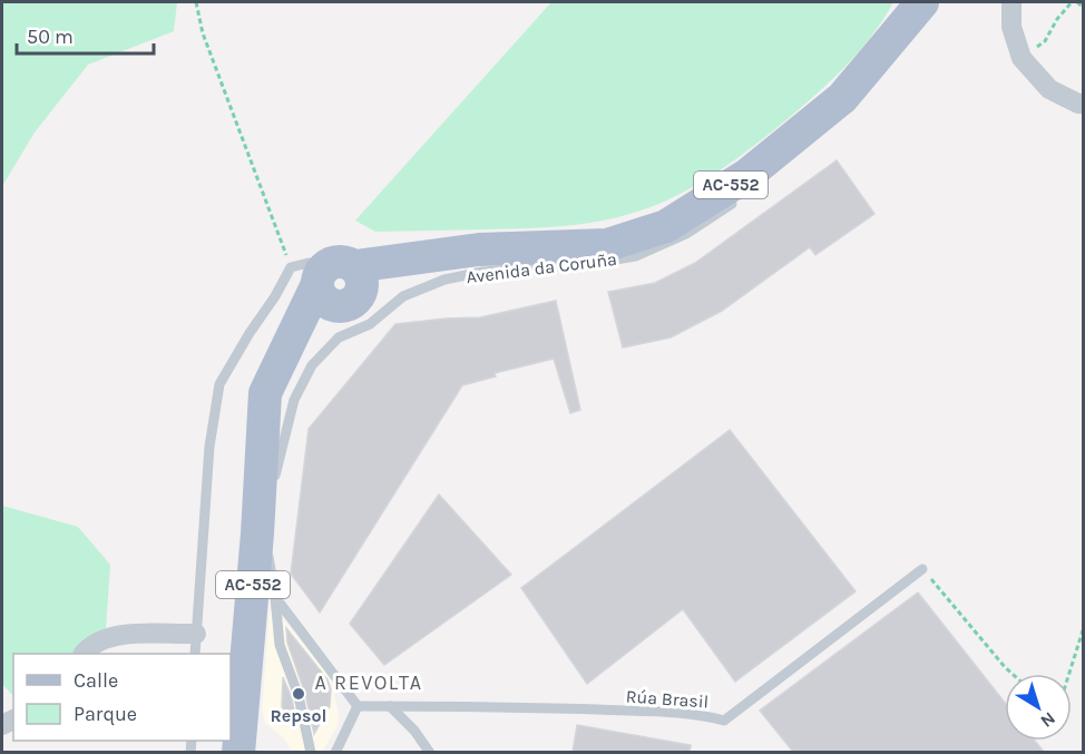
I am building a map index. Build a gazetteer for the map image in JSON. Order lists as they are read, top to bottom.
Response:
{
  "streets": {
    "main road": ["AC-552", "Avenida da Coruña"],
    "lane": ["Rúa Brasil"]
  },
  "crossings": [
    ["AC-552", "Avenida da Coruña"]
  ],
  "districts": ["A REVOLTA"],
  "places": ["Repsol"],
  "legend": ["Calle", "Parque"],
  "scale_bar": "50 m",
  "north": "bottom right"
}
